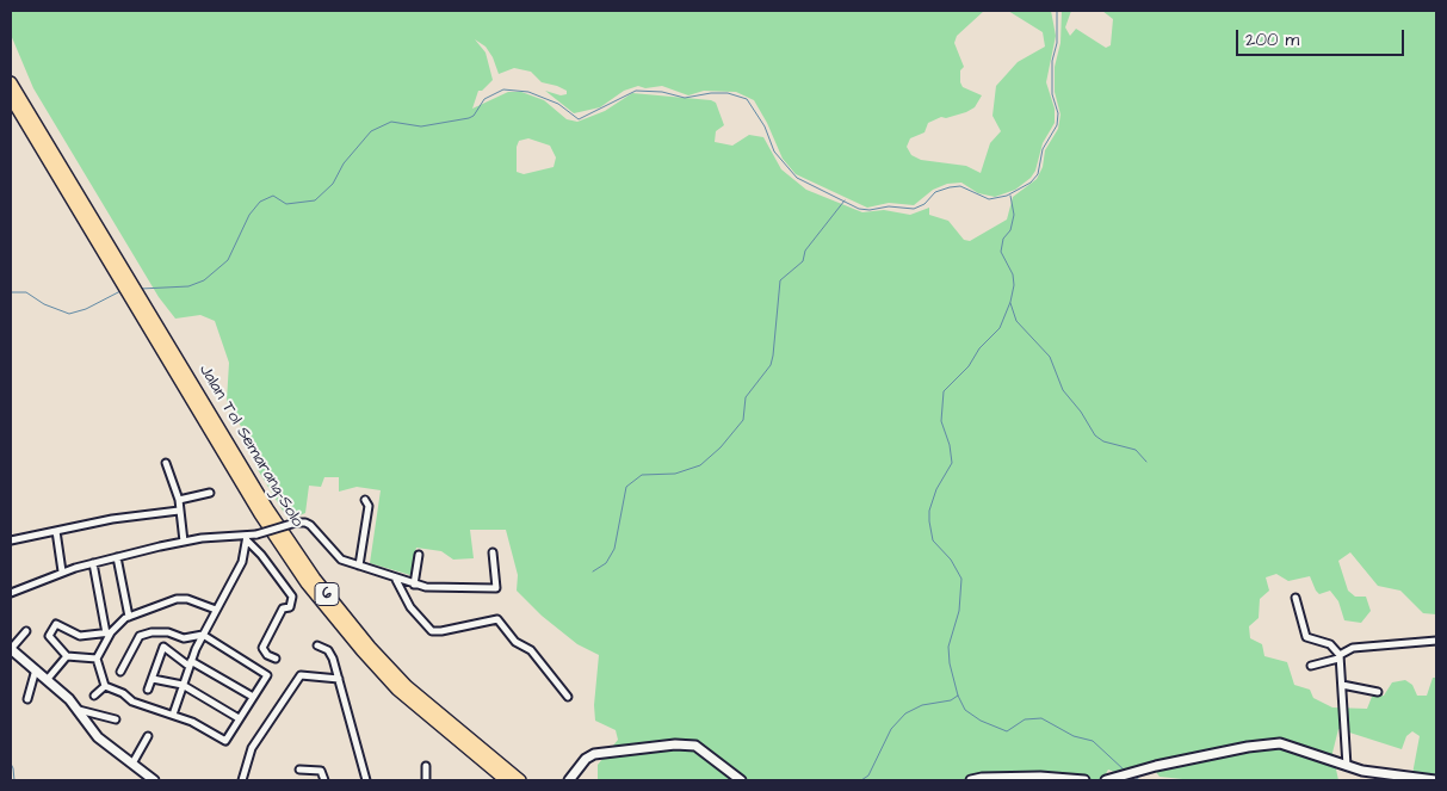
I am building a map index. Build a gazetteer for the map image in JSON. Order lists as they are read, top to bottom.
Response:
{
  "streets": {
    "highway": ["Jalan Tol Semarang–Solo", "6"]
  },
  "scale_bar": "200 m"
}
